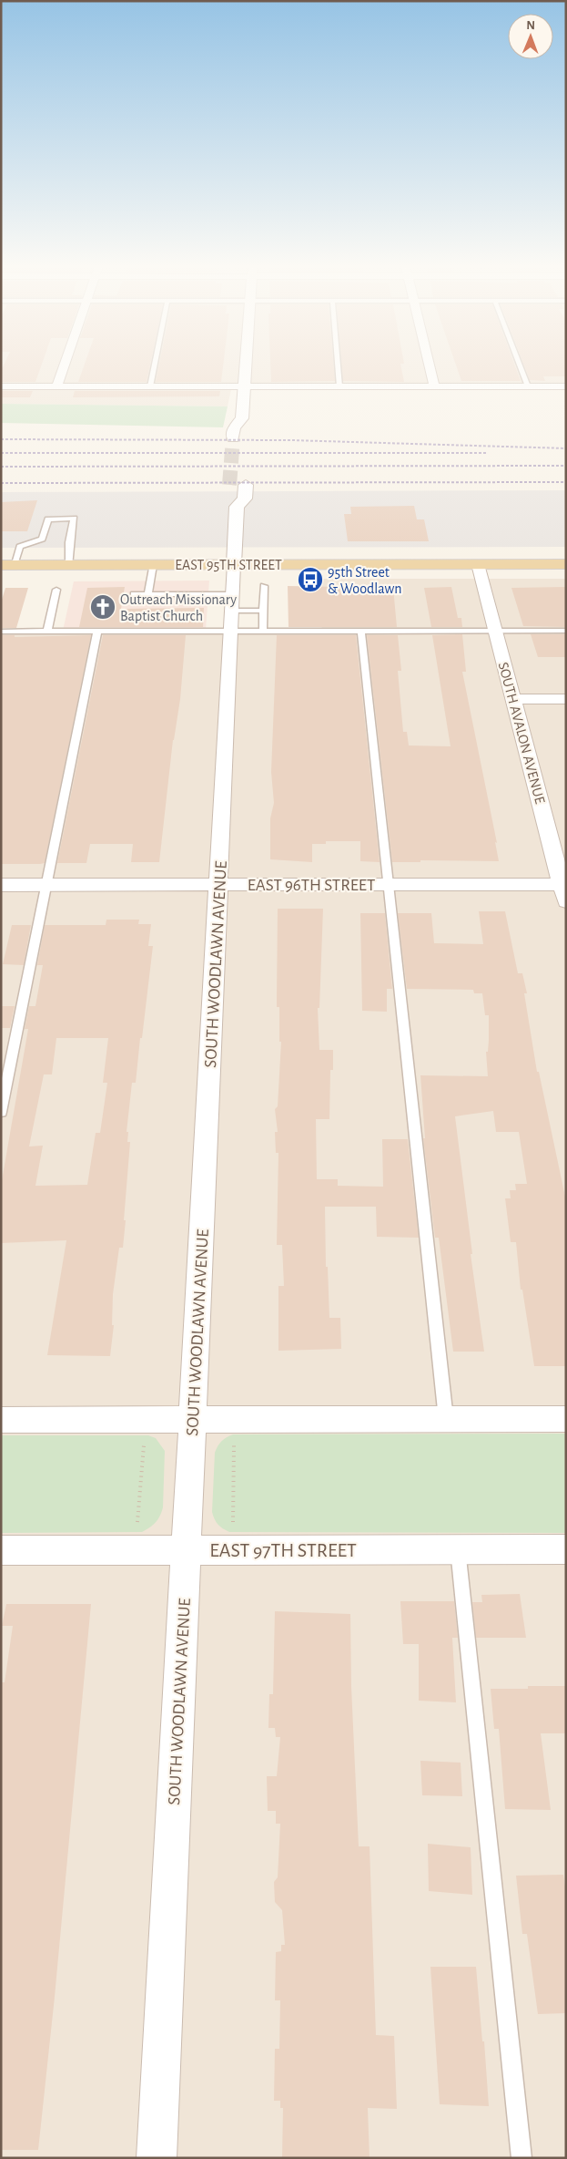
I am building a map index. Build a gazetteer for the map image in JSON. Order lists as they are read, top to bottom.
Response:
{
  "streets": {
    "main road": ["EAST 95TH STREET"],
    "street": [
      "SOUTH AVALON AVENUE",
      "EAST 96TH STREET",
      "SOUTH WOODLAWN AVENUE",
      "EAST 97TH STREET"
    ]
  },
  "crossings": [
    ["EAST 95TH STREET", "SOUTH AVALON AVENUE"],
    ["EAST 95TH STREET", "SOUTH WOODLAWN AVENUE"],
    ["SOUTH AVALON AVENUE", "EAST 96TH STREET"],
    ["EAST 96TH STREET", "SOUTH WOODLAWN AVENUE"],
    ["SOUTH WOODLAWN AVENUE", "EAST 97TH STREET"]
  ],
  "places": {
    "bus stop": ["95th Street & Woodlawn"],
    "church": ["Outreach Missionary Baptist Church"]
  },
  "north": "top"
}
